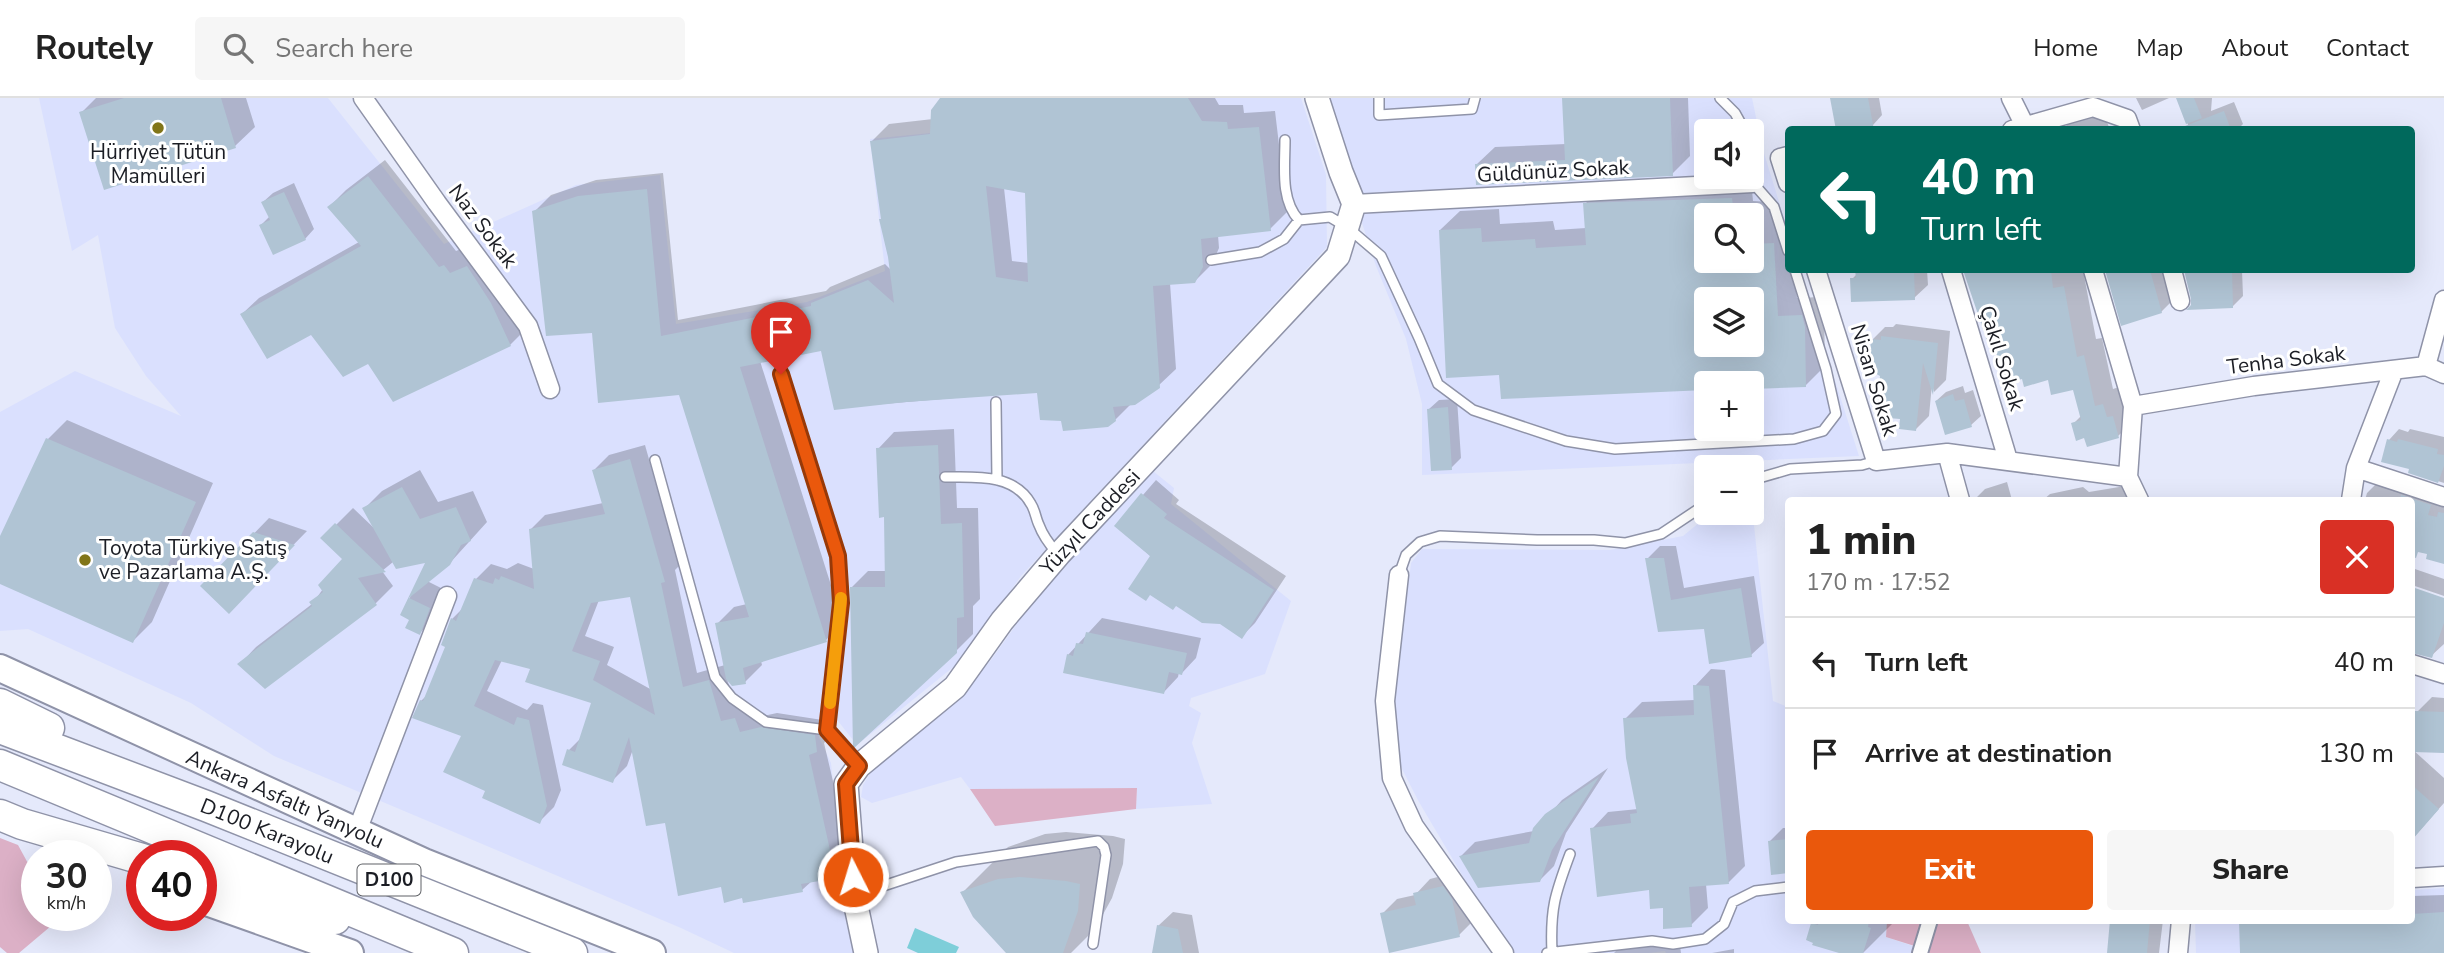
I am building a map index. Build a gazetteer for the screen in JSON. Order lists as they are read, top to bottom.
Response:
{
  "streets": {
    "highway": ["D100 Karayolu", "D100"],
    "main road": ["Ankara Asfaltı Yanyolu"],
    "street": [
      "Güldünüz Sokak",
      "Naz Sokak",
      "Çakıl Sokak",
      "Tenha Sokak",
      "Nisan Sokak",
      "Yüzyıl Caddesi"
    ]
  },
  "crossings": [
    ["Güldünüz Sokak", "Yüzyıl Caddesi"],
    ["Çakıl Sokak", "Nisan Sokak"]
  ],
  "places": ["Hürriyet Tütün Mamülleri", "Toyota Türkiye Satış ve Pazarlama A.Ş."],
  "page": {
    "header": "Routely",
    "search": "Search here",
    "nav": [
      "Home",
      "Map",
      "About",
      "Contact"
    ],
    "map_buttons": ["+", "−"],
    "turn": ["40 m", "Turn left"],
    "heading": ["1 min", "170 m · 17:52"],
    "list": [
      {
        "name": "Turn left",
        "value": "40 m"
      },
      {
        "name": "Arrive at destination",
        "value": "130 m"
      }
    ],
    "buttons": ["Exit", "Share"],
    "speed": "30 km/h",
    "limit": "40"
  }
}
